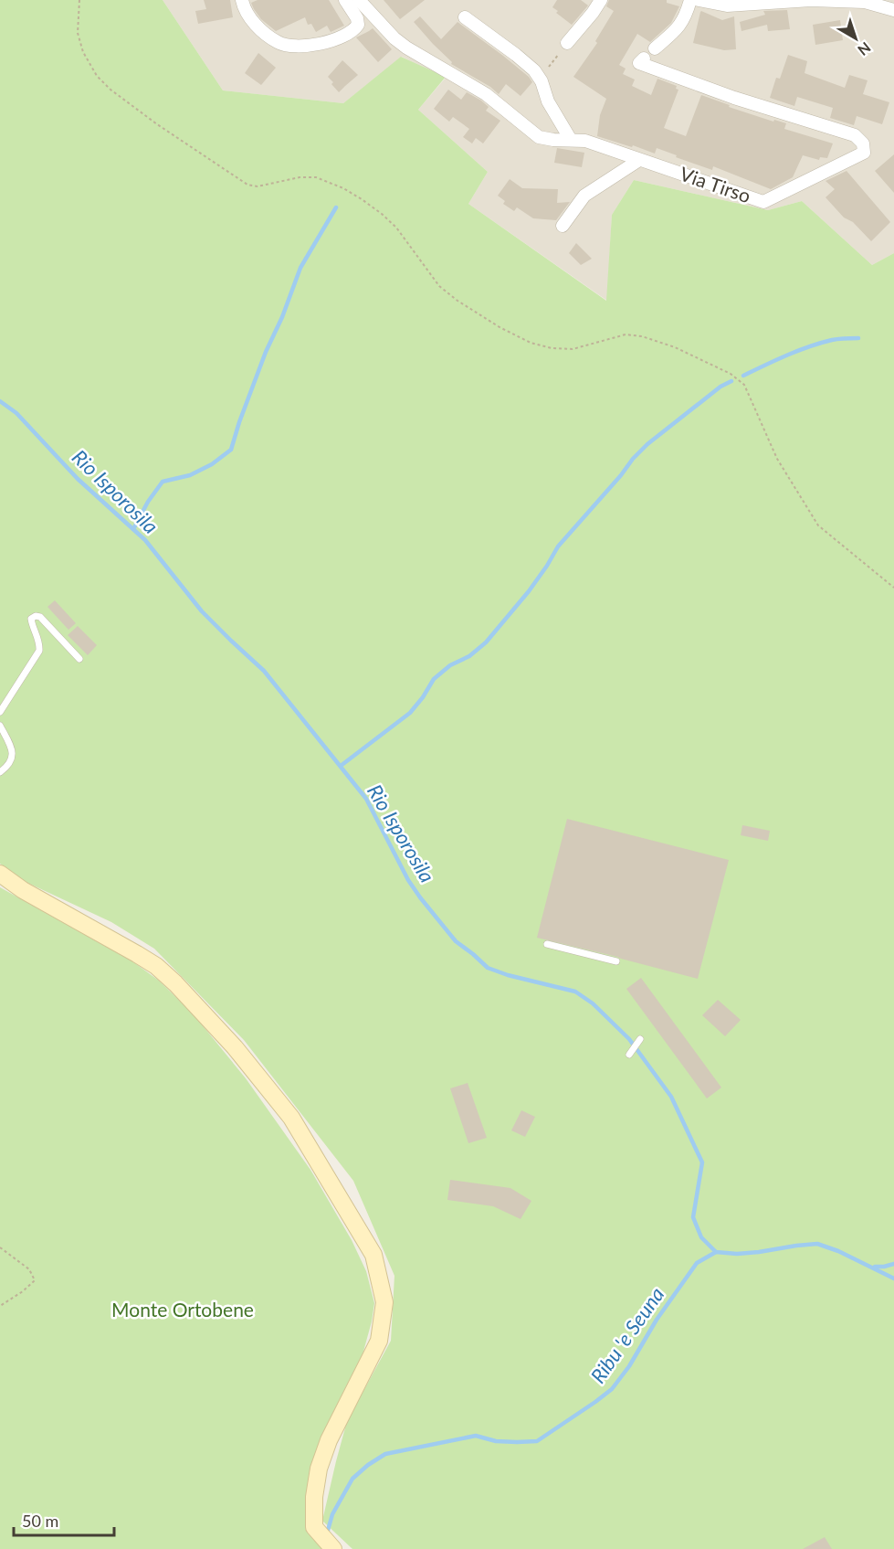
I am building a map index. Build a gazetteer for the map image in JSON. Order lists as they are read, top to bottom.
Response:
{
  "streets": {
    "street": ["Via Tirso"]
  },
  "water": ["Rio Isporosila", "Ribu 'e Seuna"],
  "parks": ["Monte Ortobene"],
  "scale_bar": "50 m",
  "north": "bottom right"
}
